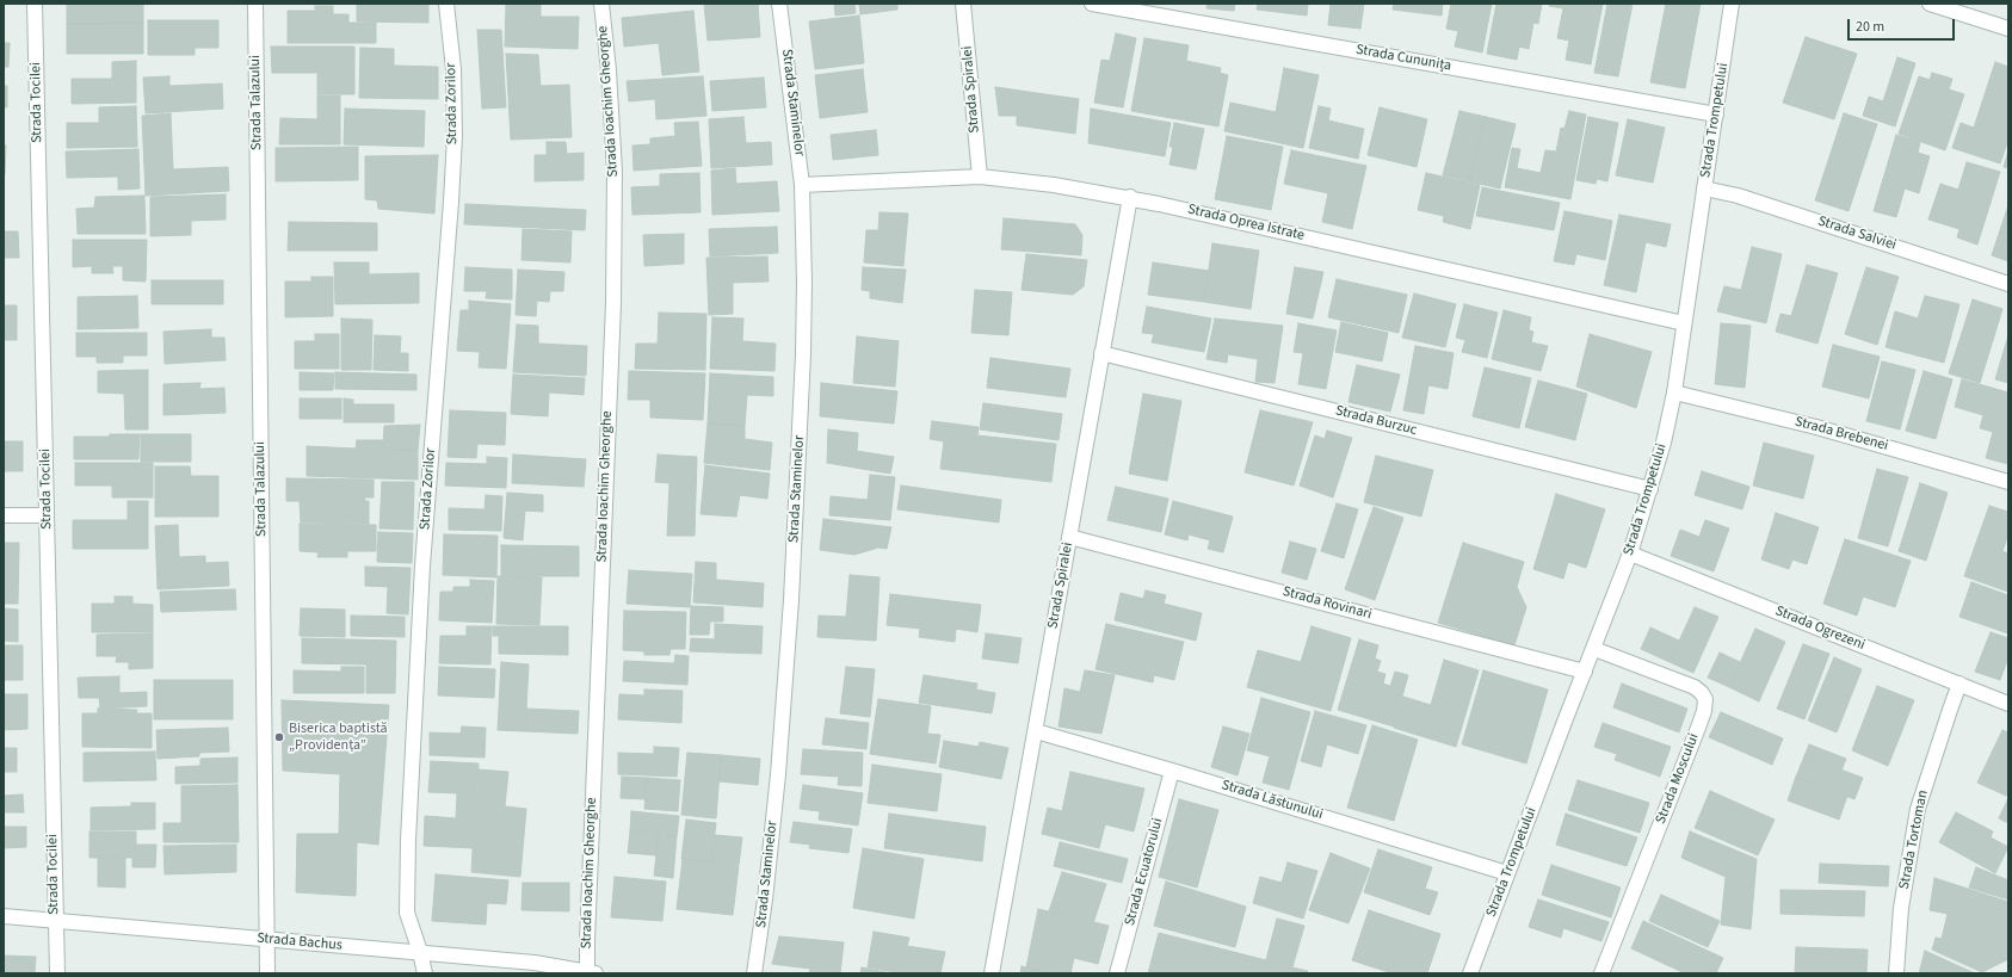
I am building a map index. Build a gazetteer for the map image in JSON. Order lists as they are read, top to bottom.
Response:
{
  "streets": {
    "street": [
      "Strada Cununița",
      "Strada Spiralei",
      "Strada Ioachim Gheorghe",
      "Strada Tocilei",
      "Strada Talazului",
      "Strada Staminelor",
      "Strada Zorilor",
      "Strada Trompetului",
      "Strada Oprea Istrate",
      "Strada Salviei",
      "Strada Burzuc",
      "Strada Brebenei",
      "Strada Rovinari",
      "Strada Ogrezeni",
      "Strada Moscului",
      "Strada Lăstunului",
      "Strada Tortoman",
      "Strada Ecuatorului",
      "Strada Bachus"
    ]
  },
  "crossings": [
    ["Strada Cununița", "Strada Trompetului"],
    ["Strada Spiralei", "Strada Oprea Istrate"],
    ["Strada Spiralei", "Strada Burzuc"],
    ["Strada Spiralei", "Strada Rovinari"],
    ["Strada Spiralei", "Strada Lăstunului"],
    ["Strada Ioachim Gheorghe", "Strada Bachus"],
    ["Strada Tocilei", "Strada Bachus"],
    ["Strada Talazului", "Strada Bachus"],
    ["Strada Staminelor", "Strada Oprea Istrate"],
    ["Strada Zorilor", "Strada Bachus"],
    ["Strada Trompetului", "Strada Oprea Istrate"],
    ["Strada Trompetului", "Strada Salviei"],
    ["Strada Trompetului", "Strada Burzuc"],
    ["Strada Trompetului", "Strada Brebenei"],
    ["Strada Trompetului", "Strada Rovinari"],
    ["Strada Trompetului", "Strada Ogrezeni"],
    ["Strada Trompetului", "Strada Moscului"],
    ["Strada Trompetului", "Strada Lăstunului"],
    ["Strada Ogrezeni", "Strada Tortoman"],
    ["Strada Lăstunului", "Strada Ecuatorului"]
  ],
  "places": ["Biserica baptistă „Providența”"],
  "scale_bar": "20 m"
}
